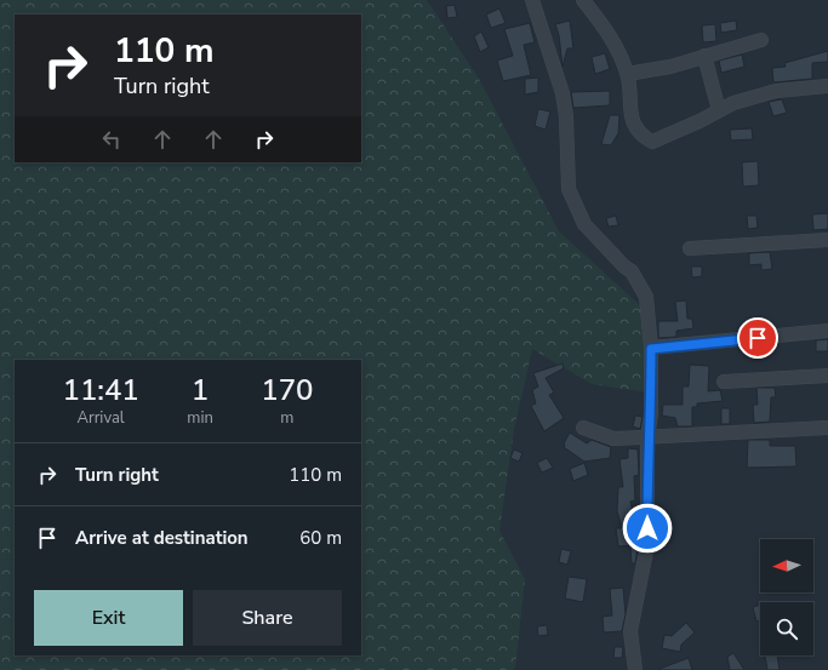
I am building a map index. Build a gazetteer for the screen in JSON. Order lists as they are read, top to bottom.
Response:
{
  "north": "left",
  "page": {
    "turn": ["110 m", "Turn right"],
    "eta": [
      "11:41",
      "Arrival",
      "1",
      "min",
      "170",
      "m"
    ],
    "list": [
      {
        "name": "Turn right",
        "value": "110 m"
      },
      {
        "name": "Arrive at destination",
        "value": "60 m"
      }
    ],
    "buttons": ["Exit", "Share"]
  }
}
